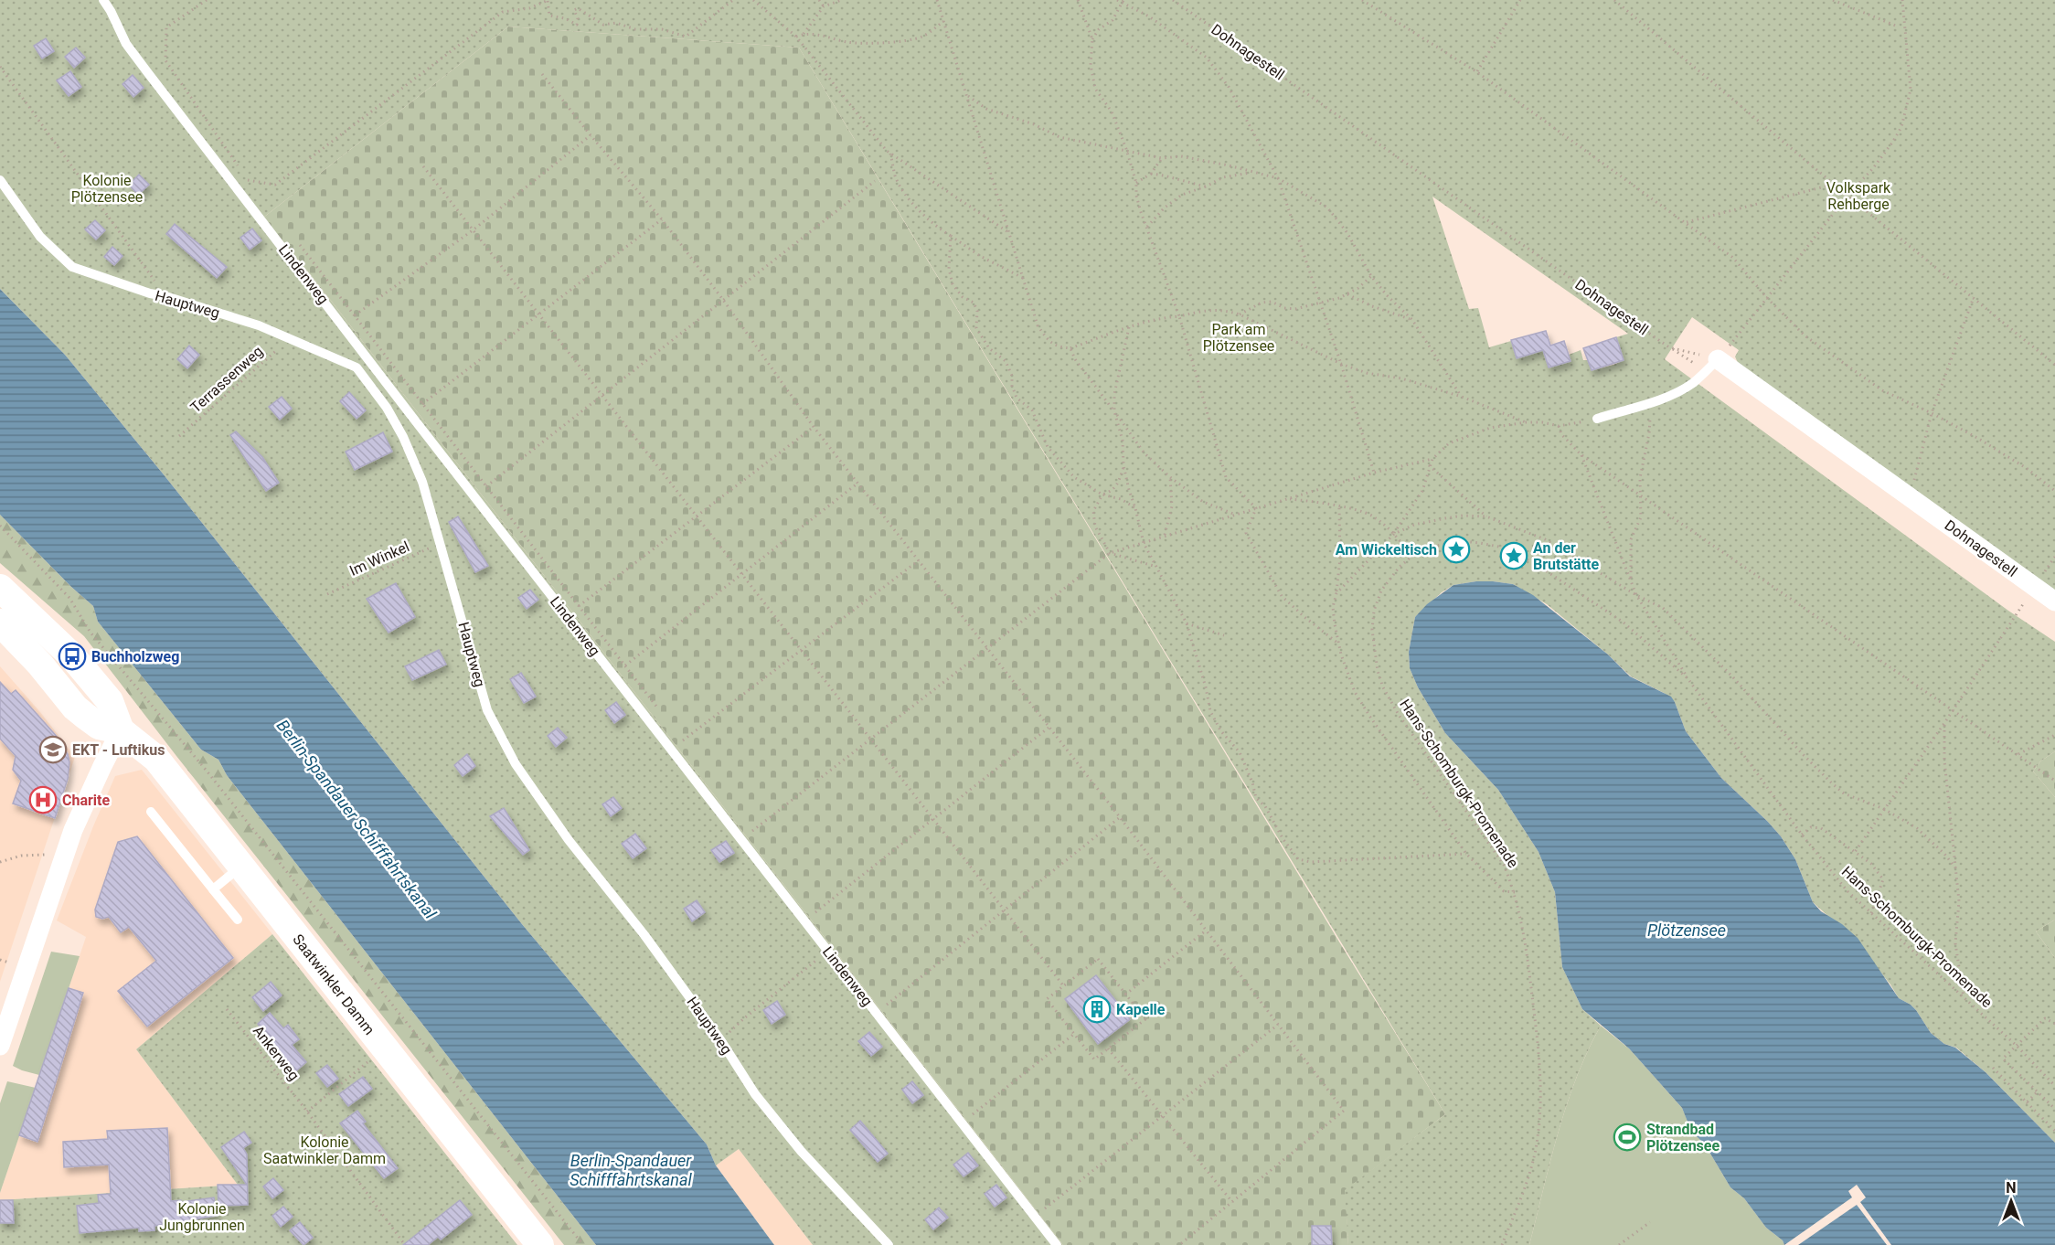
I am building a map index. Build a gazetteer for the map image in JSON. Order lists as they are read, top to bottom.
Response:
{
  "streets": {
    "main road": ["Saatwinkler Damm"],
    "street": ["Dohnagestell"],
    "lane": ["Lindenweg", "Hauptweg"],
    "path": [
      "Terrassenweg",
      "Im Winkel",
      "Hans-Schomburgk-Promenade",
      "Ankerweg"
    ]
  },
  "crossings": [
    ["Hauptweg", "Terrassenweg"],
    ["Hauptweg", "Im Winkel"]
  ],
  "water": ["Berlin-Spandauer Schifffahrtskanal", "Plötzensee"],
  "parks": [
    "Kolonie Plötzensee",
    "Volkspark Rehberge",
    "Park am Plötzensee",
    "Kolonie Saatwinkler Damm",
    "Kolonie Jungbrunnen"
  ],
  "places": {
    "place": ["Am Wickeltisch", "An der Brutstätte"],
    "bus stop": ["Buchholzweg"],
    "school or university": ["EKT - Luftikus"],
    "hospital": ["Charite"],
    "building": ["Kapelle"],
    "sports": ["Strandbad Plötzensee"]
  },
  "north": "top"
}
